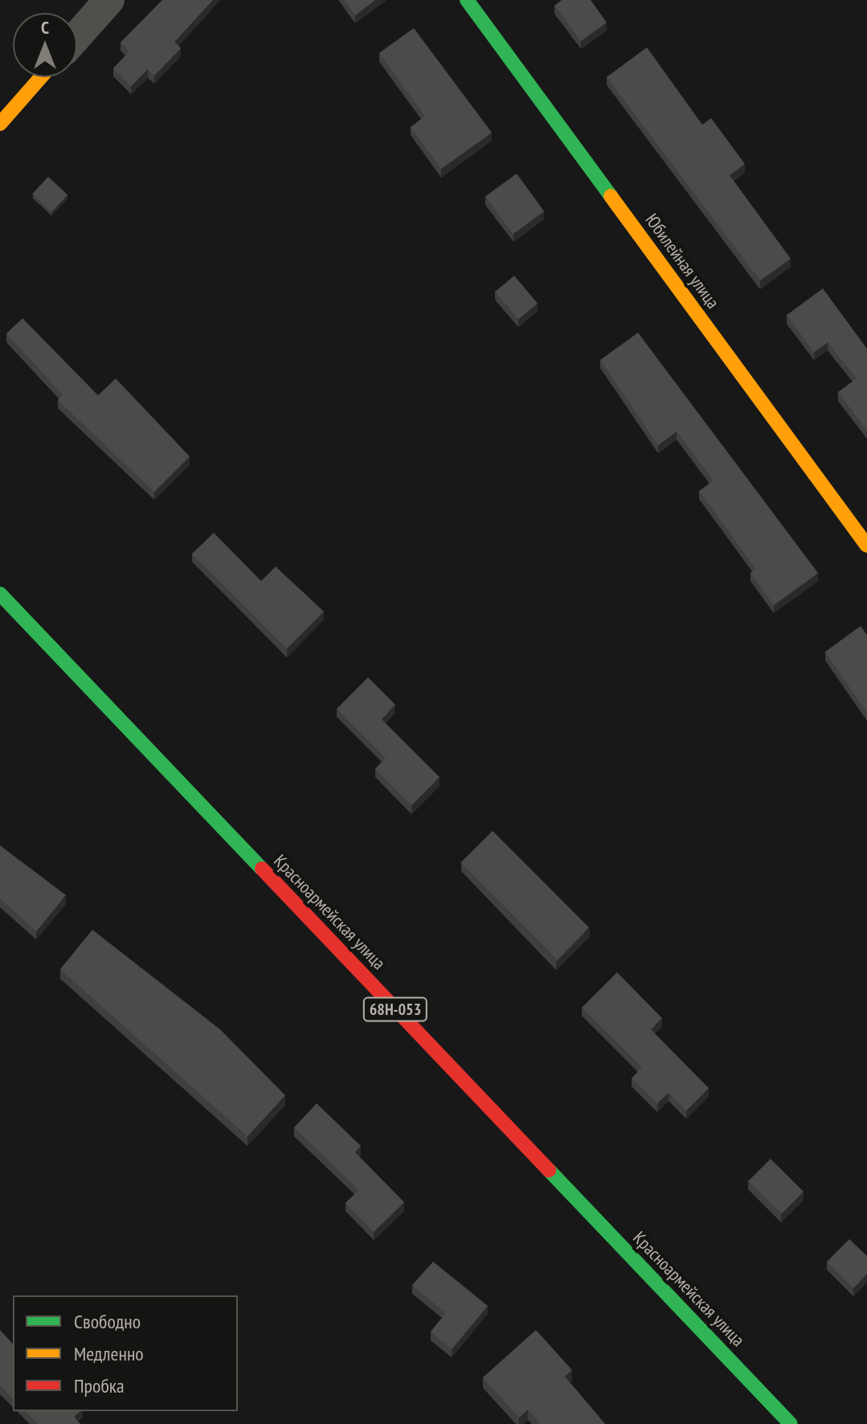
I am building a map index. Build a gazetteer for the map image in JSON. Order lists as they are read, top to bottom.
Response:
{
  "streets": {
    "main road": ["Юбилейная улица", "Красноармейская улица", "68Н-053"]
  },
  "legend": ["Свободно", "Медленно", "Пробка"],
  "north": "top"
}
